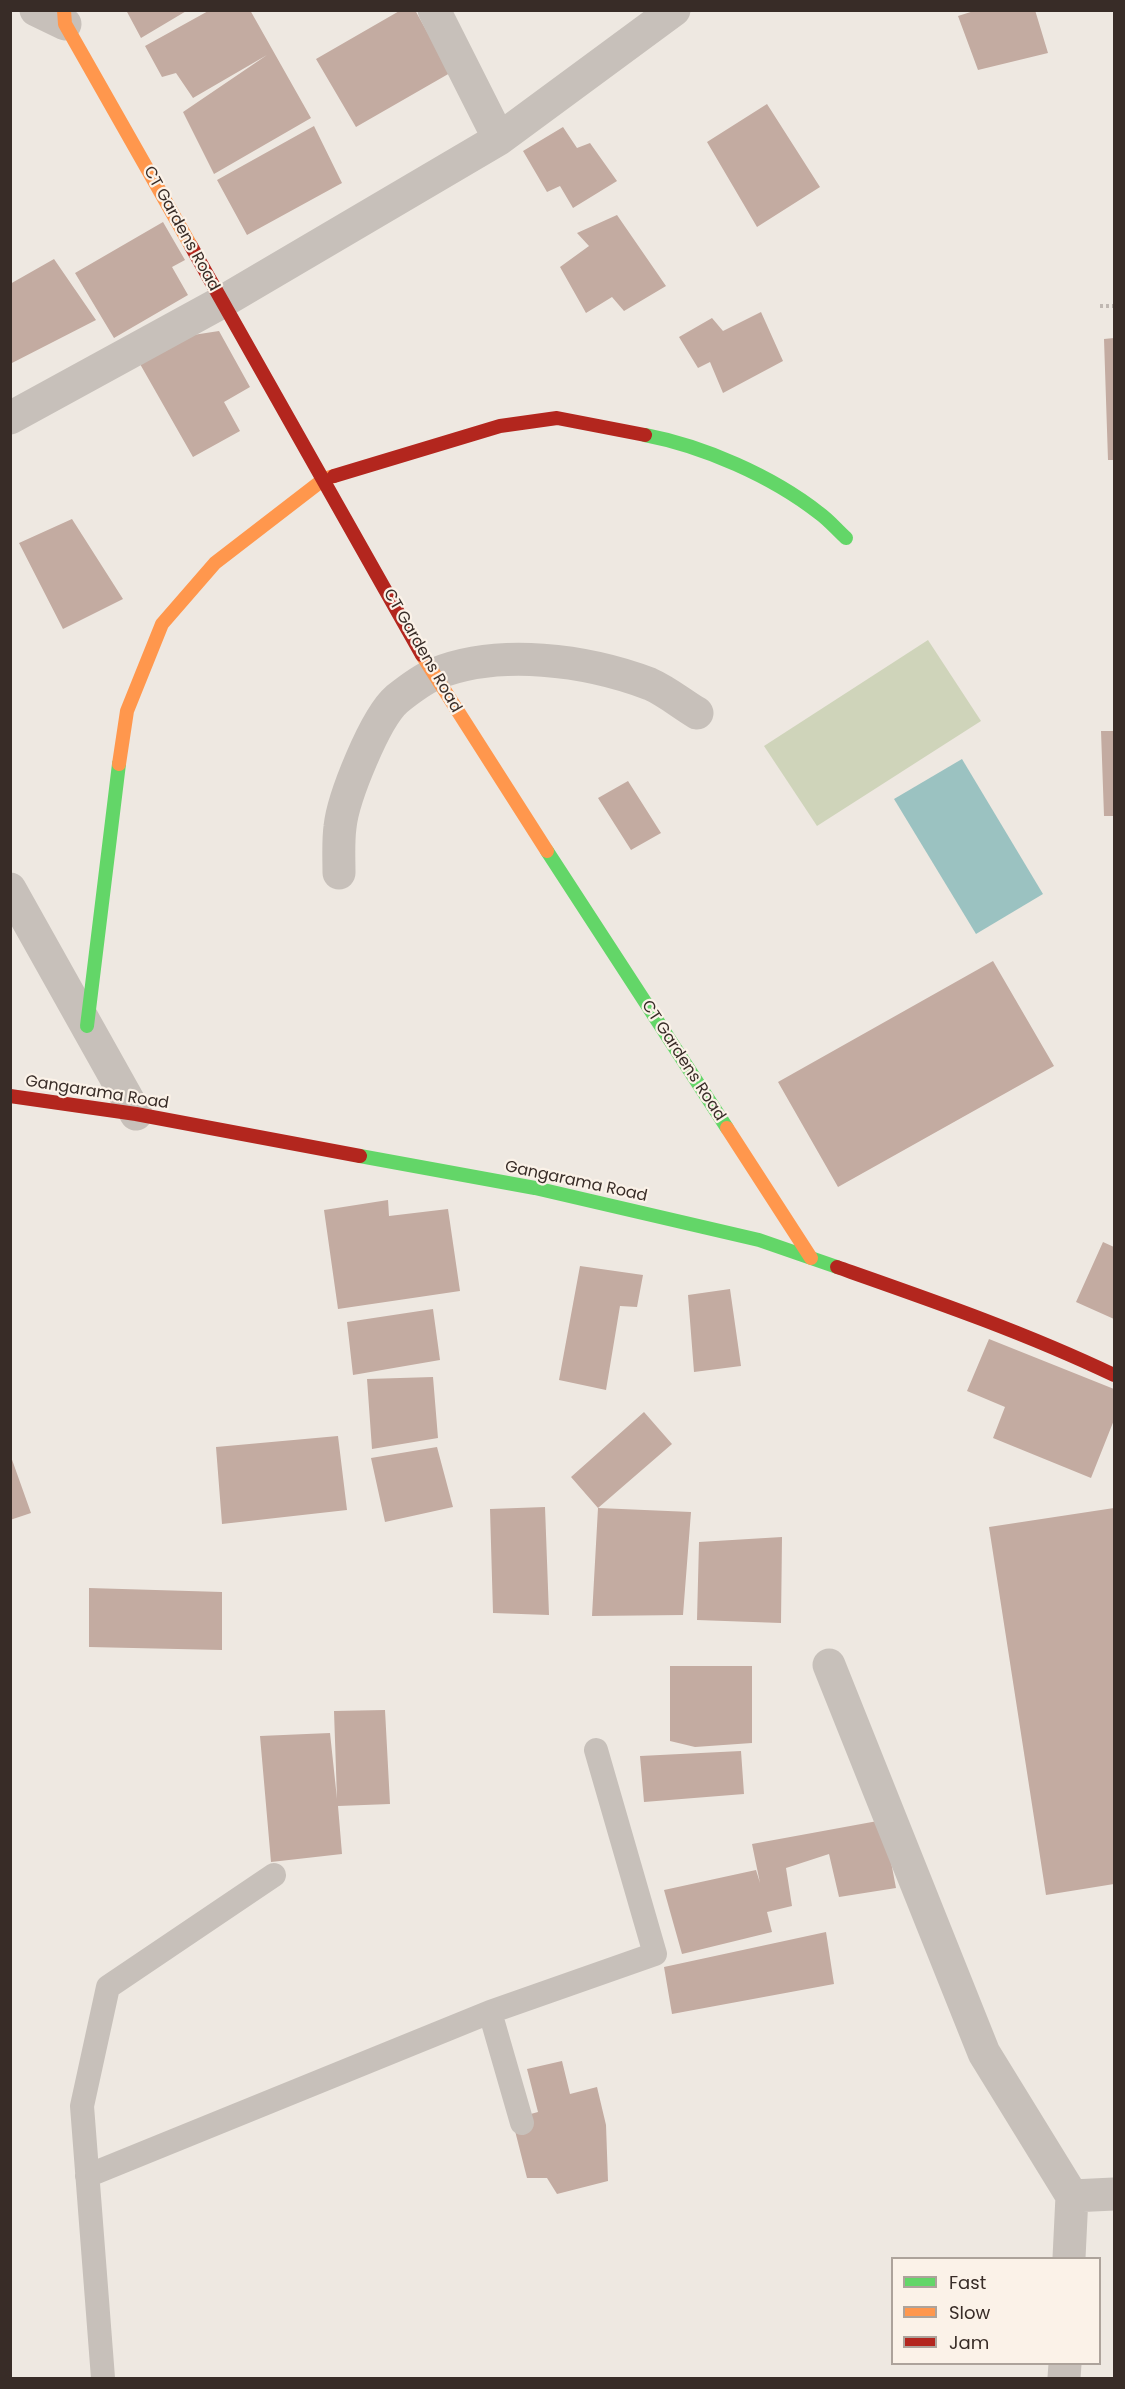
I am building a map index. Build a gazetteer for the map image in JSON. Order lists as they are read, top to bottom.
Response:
{
  "streets": {
    "street": ["CT Gardens Road", "Gangarama Road"]
  },
  "crossings": [
    ["CT Gardens Road", "Gangarama Road"]
  ],
  "legend": ["Fast", "Slow", "Jam"]
}
